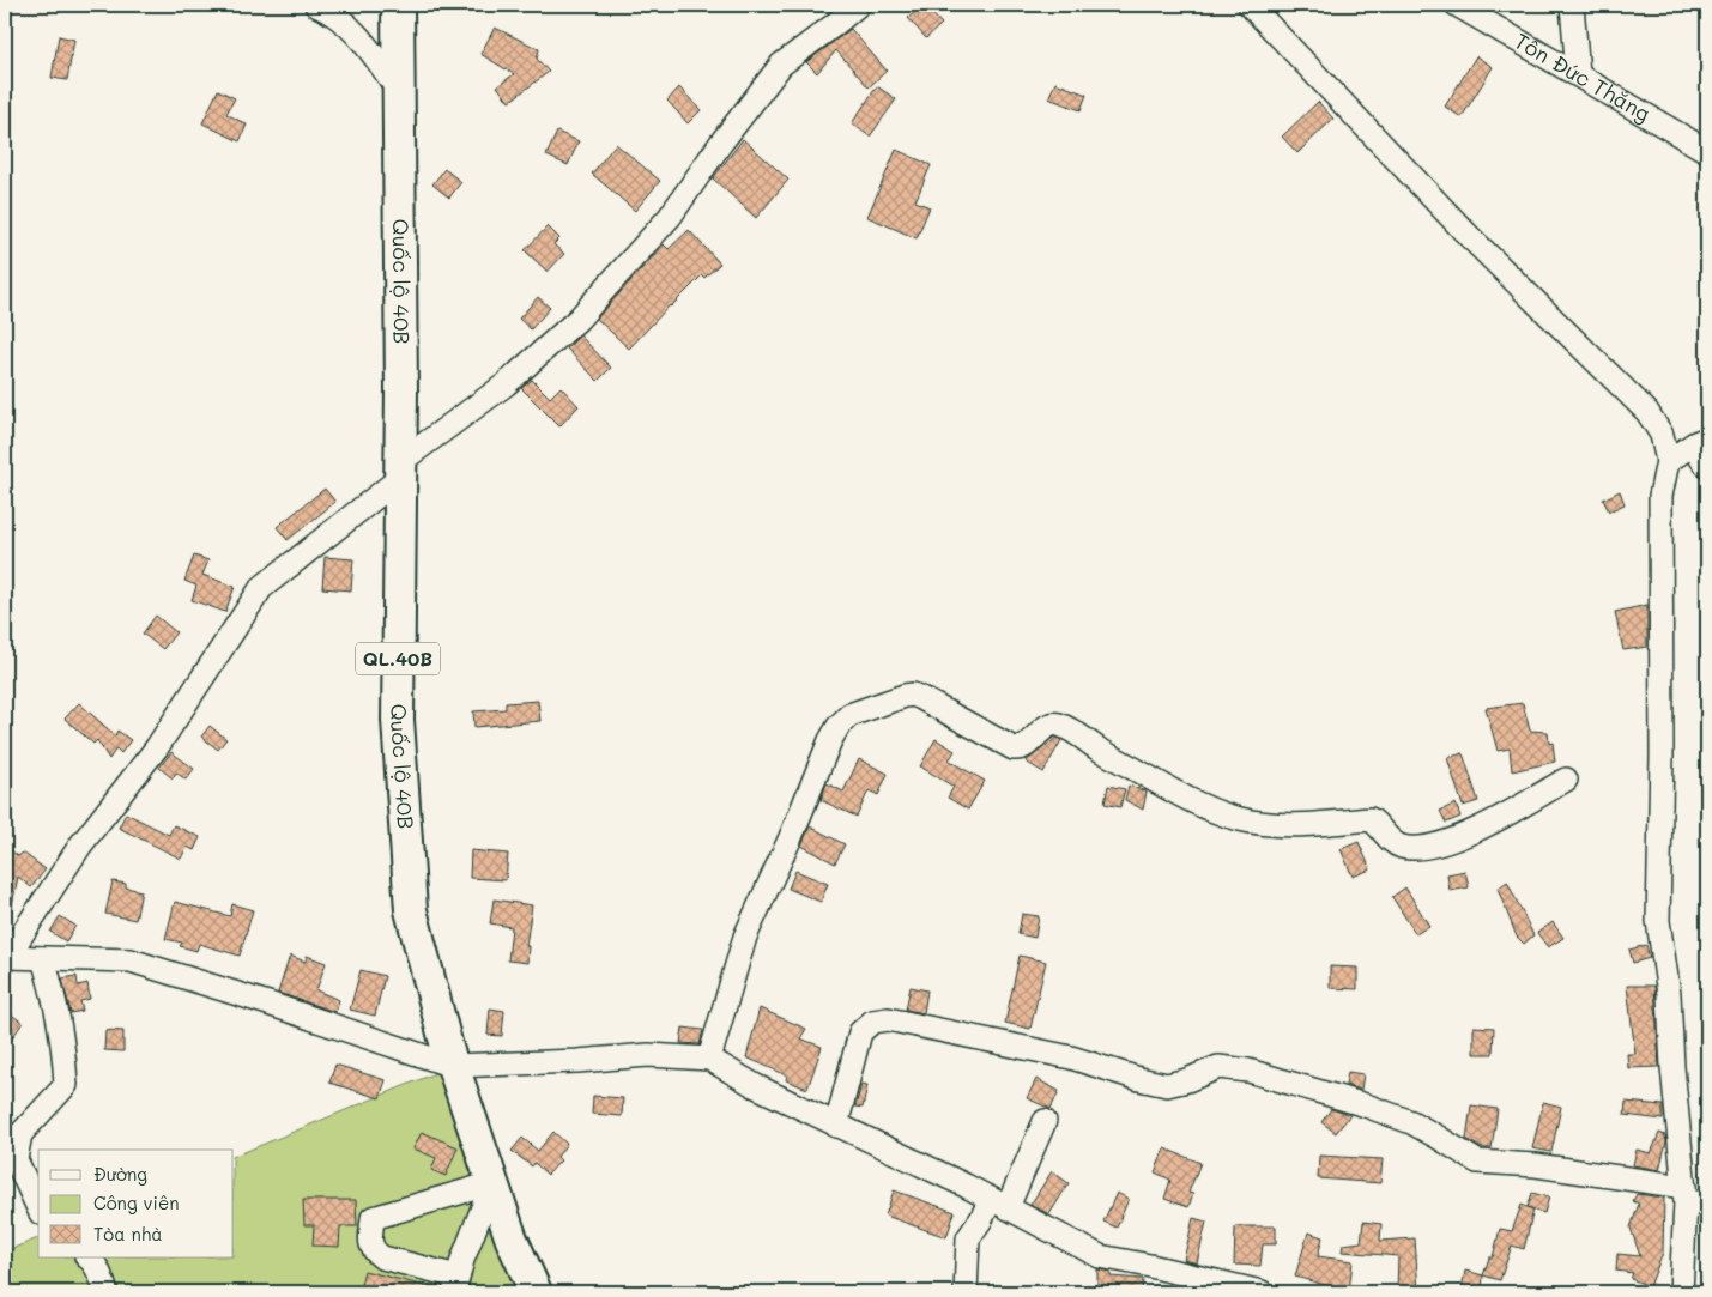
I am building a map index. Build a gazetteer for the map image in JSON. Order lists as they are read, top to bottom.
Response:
{
  "streets": {
    "highway": ["Quốc lộ 40B", "QL.40B"],
    "street": ["Tôn Đức Thắng"]
  },
  "legend": ["Đường", "Công viên", "Tòa nhà"]
}
